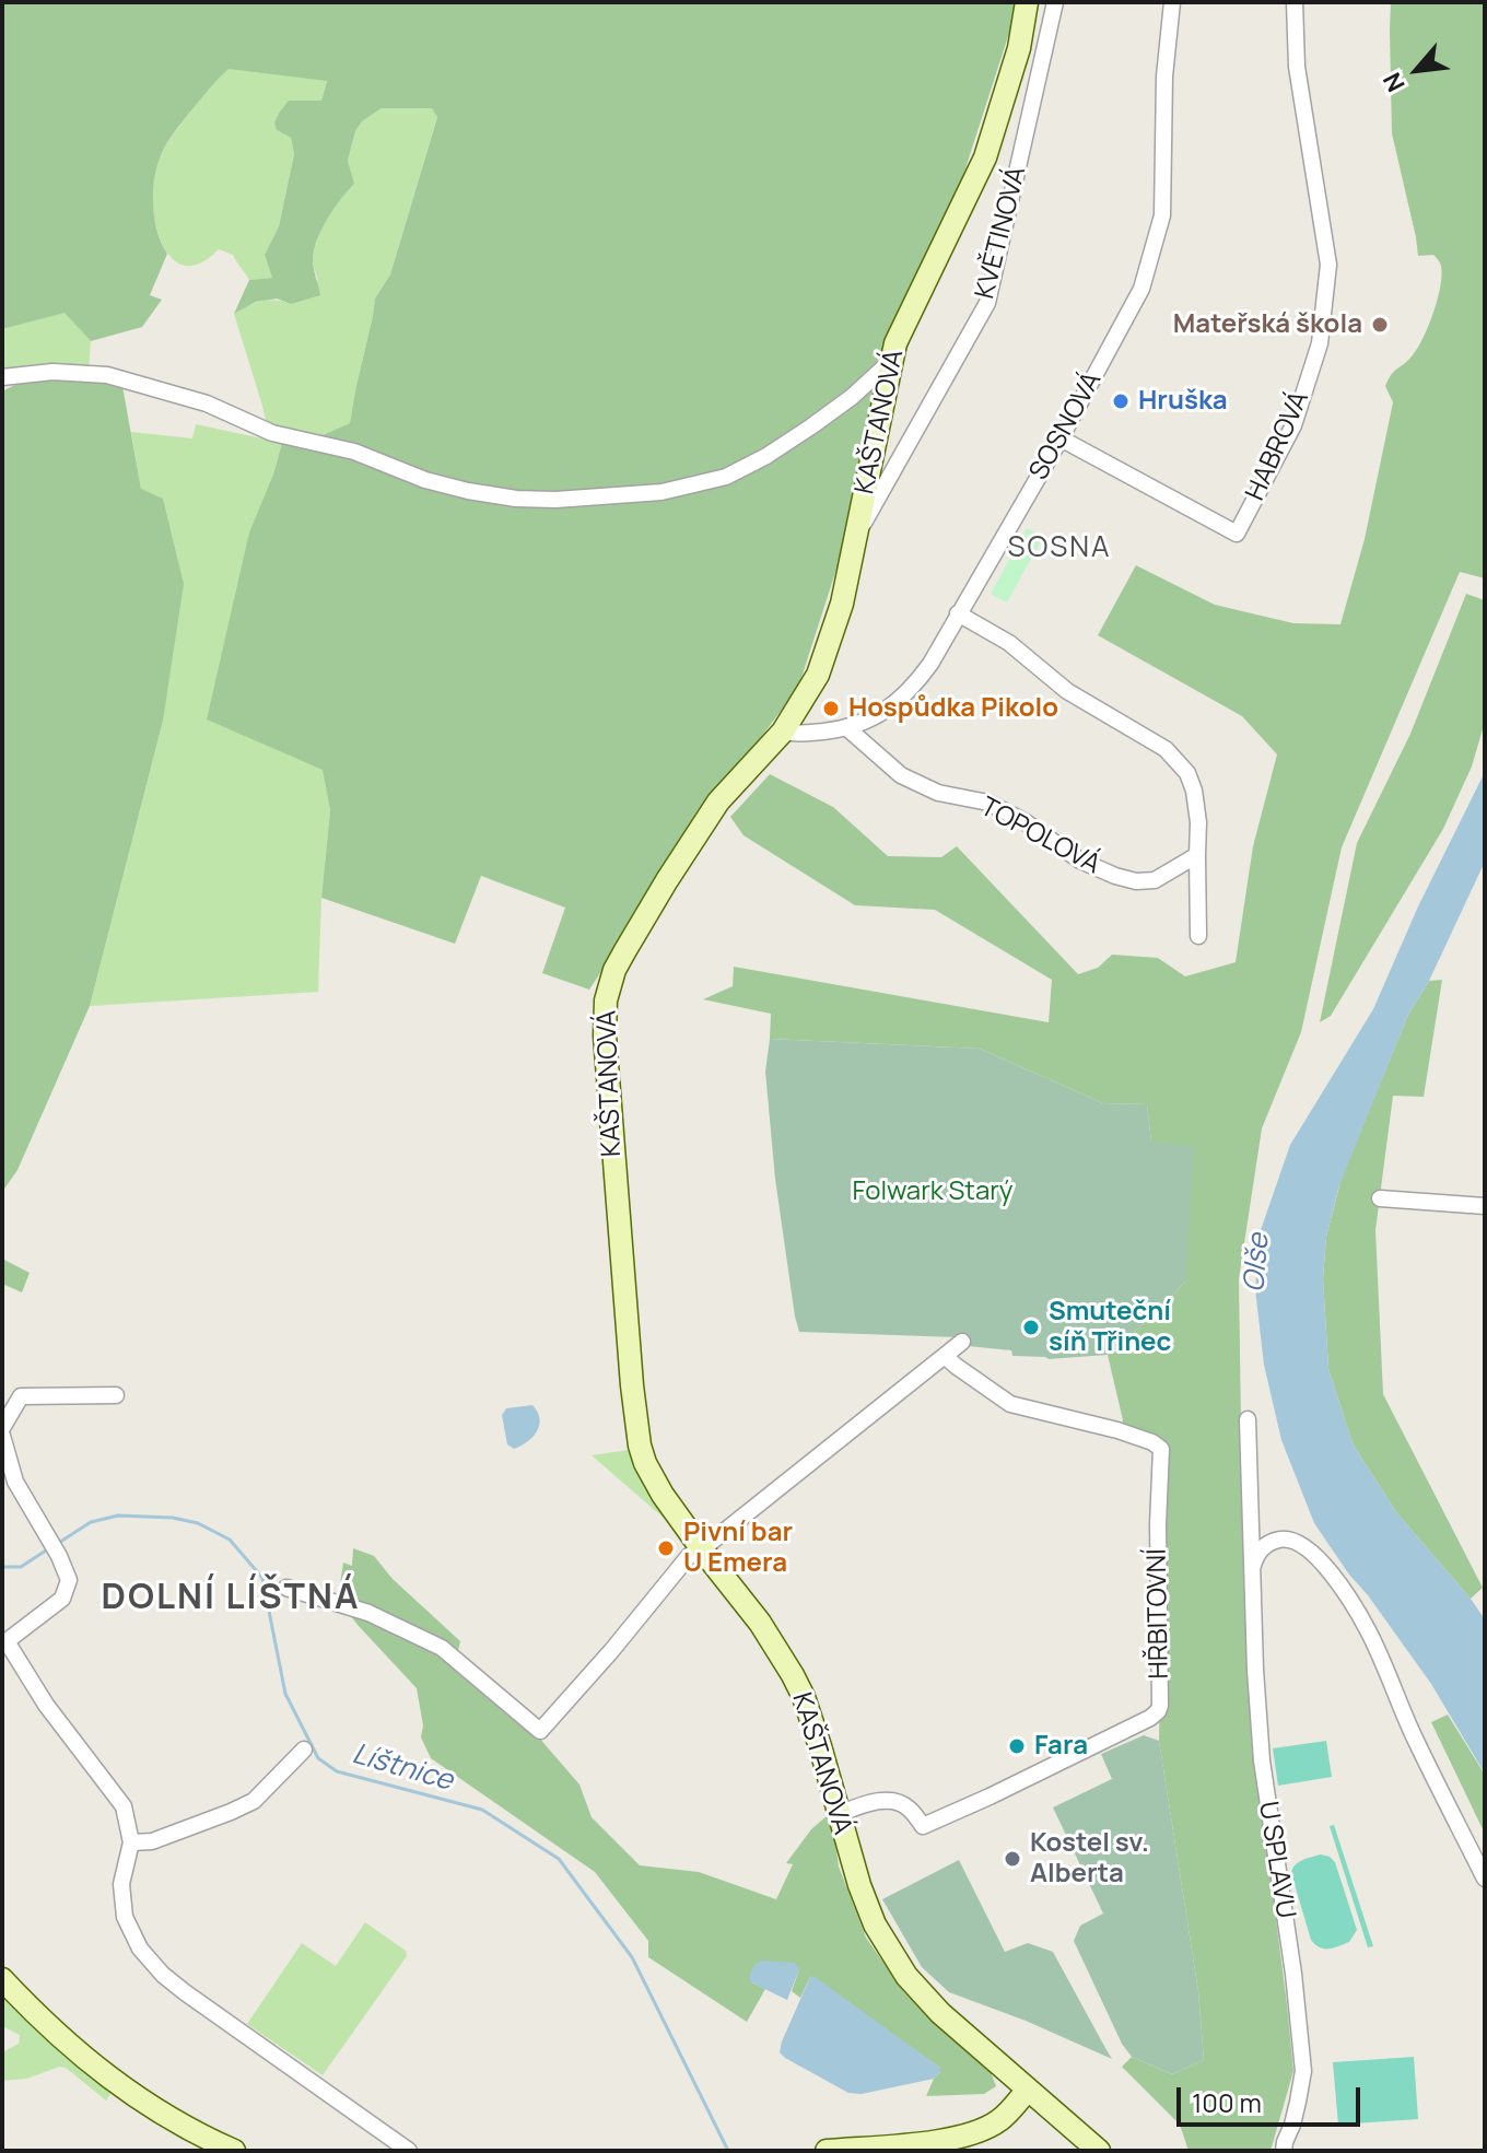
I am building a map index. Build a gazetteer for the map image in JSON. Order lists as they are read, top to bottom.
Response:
{
  "streets": {
    "street": [
      "KVĚTINOVÁ",
      "KAŠTANOVÁ",
      "SOSNOVÁ",
      "HABROVÁ",
      "TOPOLOVÁ",
      "HŘBITOVNÍ",
      "U SPLAVU"
    ]
  },
  "crossings": [
    ["KVĚTINOVÁ", "KAŠTANOVÁ"],
    ["KAŠTANOVÁ", "SOSNOVÁ"],
    ["KAŠTANOVÁ", "HŘBITOVNÍ"],
    ["SOSNOVÁ", "HABROVÁ"],
    ["SOSNOVÁ", "TOPOLOVÁ"]
  ],
  "districts": ["SOSNA", "DOLNÍ LÍŠTNÁ"],
  "water": ["Olše", "Líštnice"],
  "parks": ["Folwark Starý"],
  "places": [
    "Mateřská škola",
    "Hruška",
    "Hospůdka Pikolo",
    "Smuteční síň Třinec",
    "Pivní bar U Emera",
    "Fara",
    "Kostel sv. Alberta"
  ],
  "scale_bar": "100 m",
  "north": "bottom left"
}
